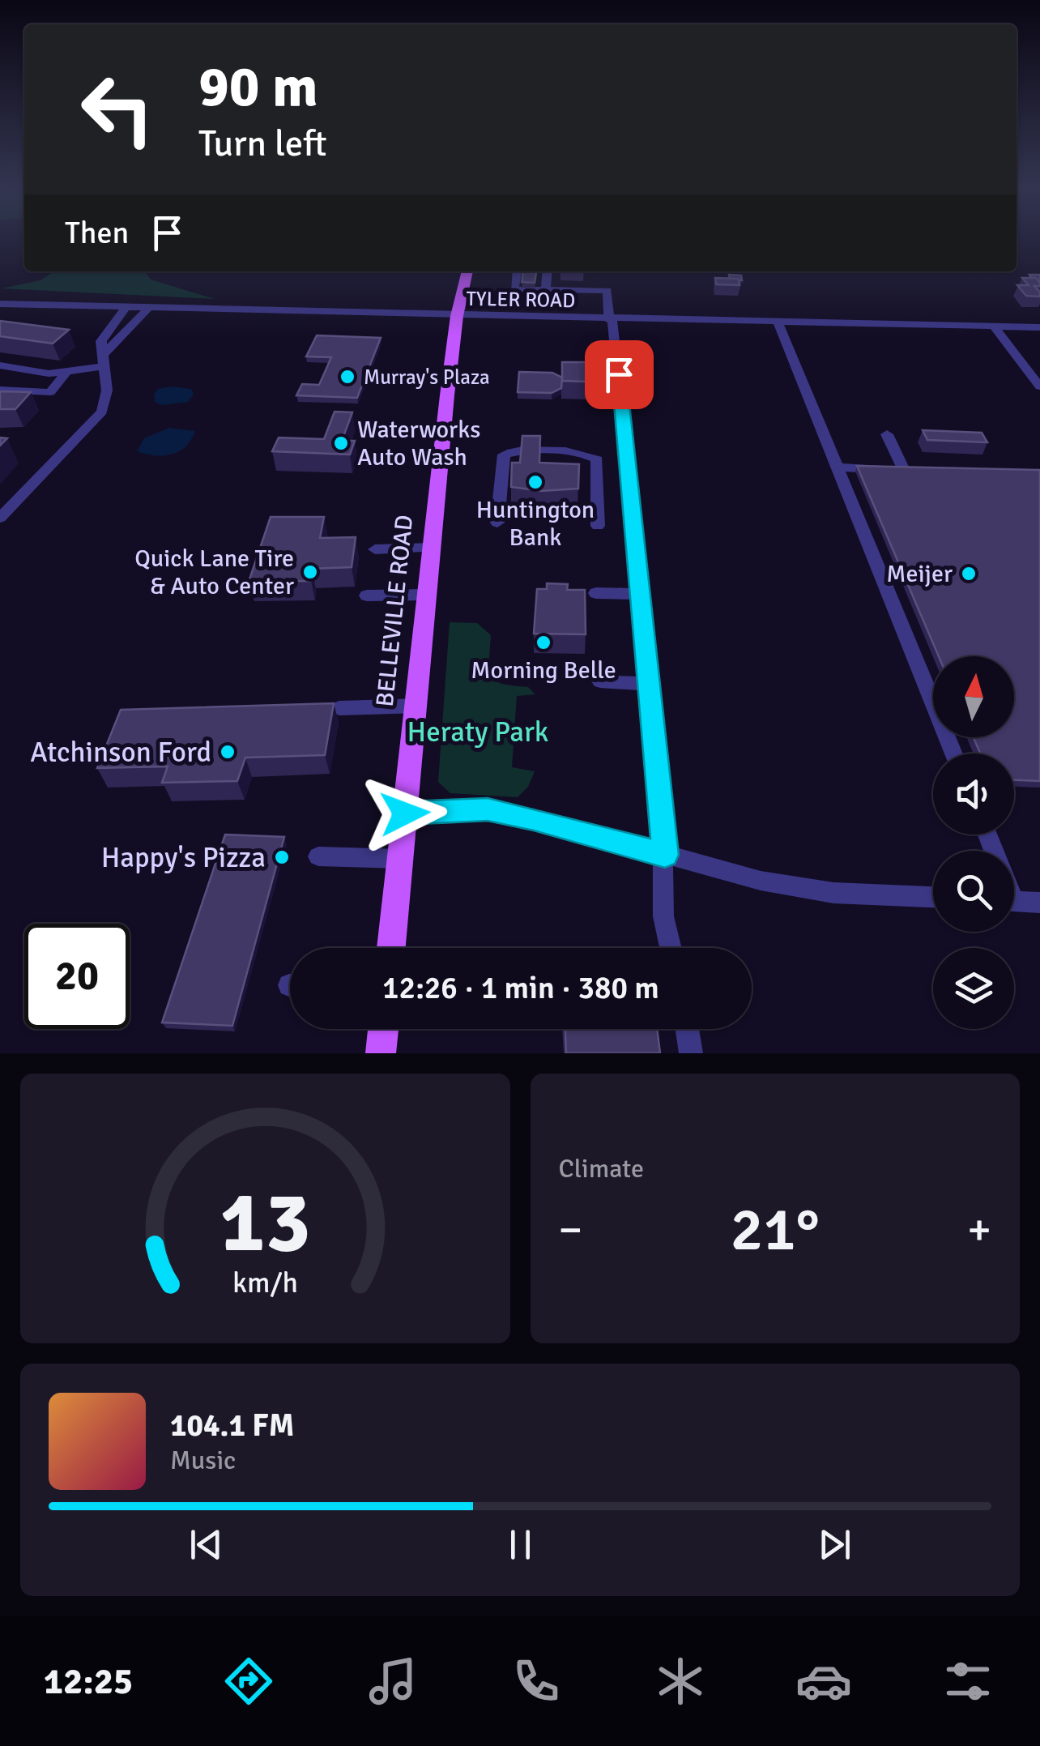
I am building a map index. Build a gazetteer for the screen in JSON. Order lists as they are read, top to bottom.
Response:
{
  "streets": {
    "main road": ["BELLEVILLE ROAD"],
    "street": ["TYLER ROAD"]
  },
  "crossings": [
    ["TYLER ROAD", "BELLEVILLE ROAD"]
  ],
  "parks": ["Heraty Park"],
  "places": [
    "Murray's Plaza",
    "Waterworks Auto Wash",
    "Huntington Bank",
    "Quick Lane Tire & Auto Center",
    "Meijer",
    "Morning Belle",
    "Atchinson Ford",
    "Happy's Pizza"
  ],
  "north": "top",
  "page": {
    "turn": ["90 m", "Turn left"],
    "then": "Then",
    "limit": "20",
    "trip": "12:26 · 1 min · 380 m",
    "tile": "Climate",
    "heat": ["−", "21°", "+"],
    "song": ["104.1 FM", "Music"],
    "tabs": "12:25",
    "gauge": ["13", "km/h"]
  }
}
